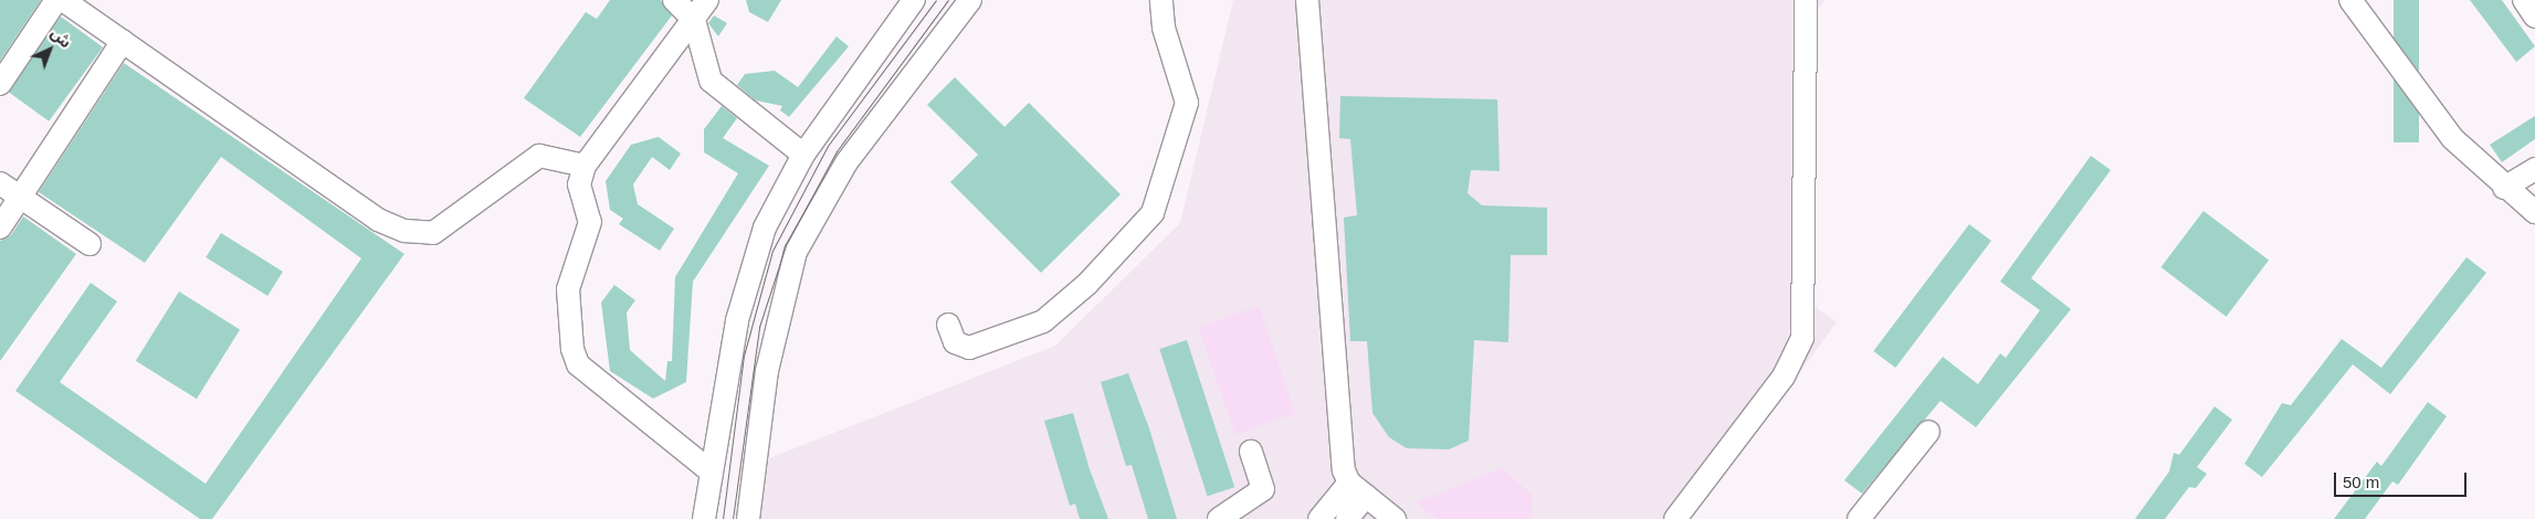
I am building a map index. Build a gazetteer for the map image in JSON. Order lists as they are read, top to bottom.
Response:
{
  "scale_bar": "50 m",
  "north": "top right"
}
